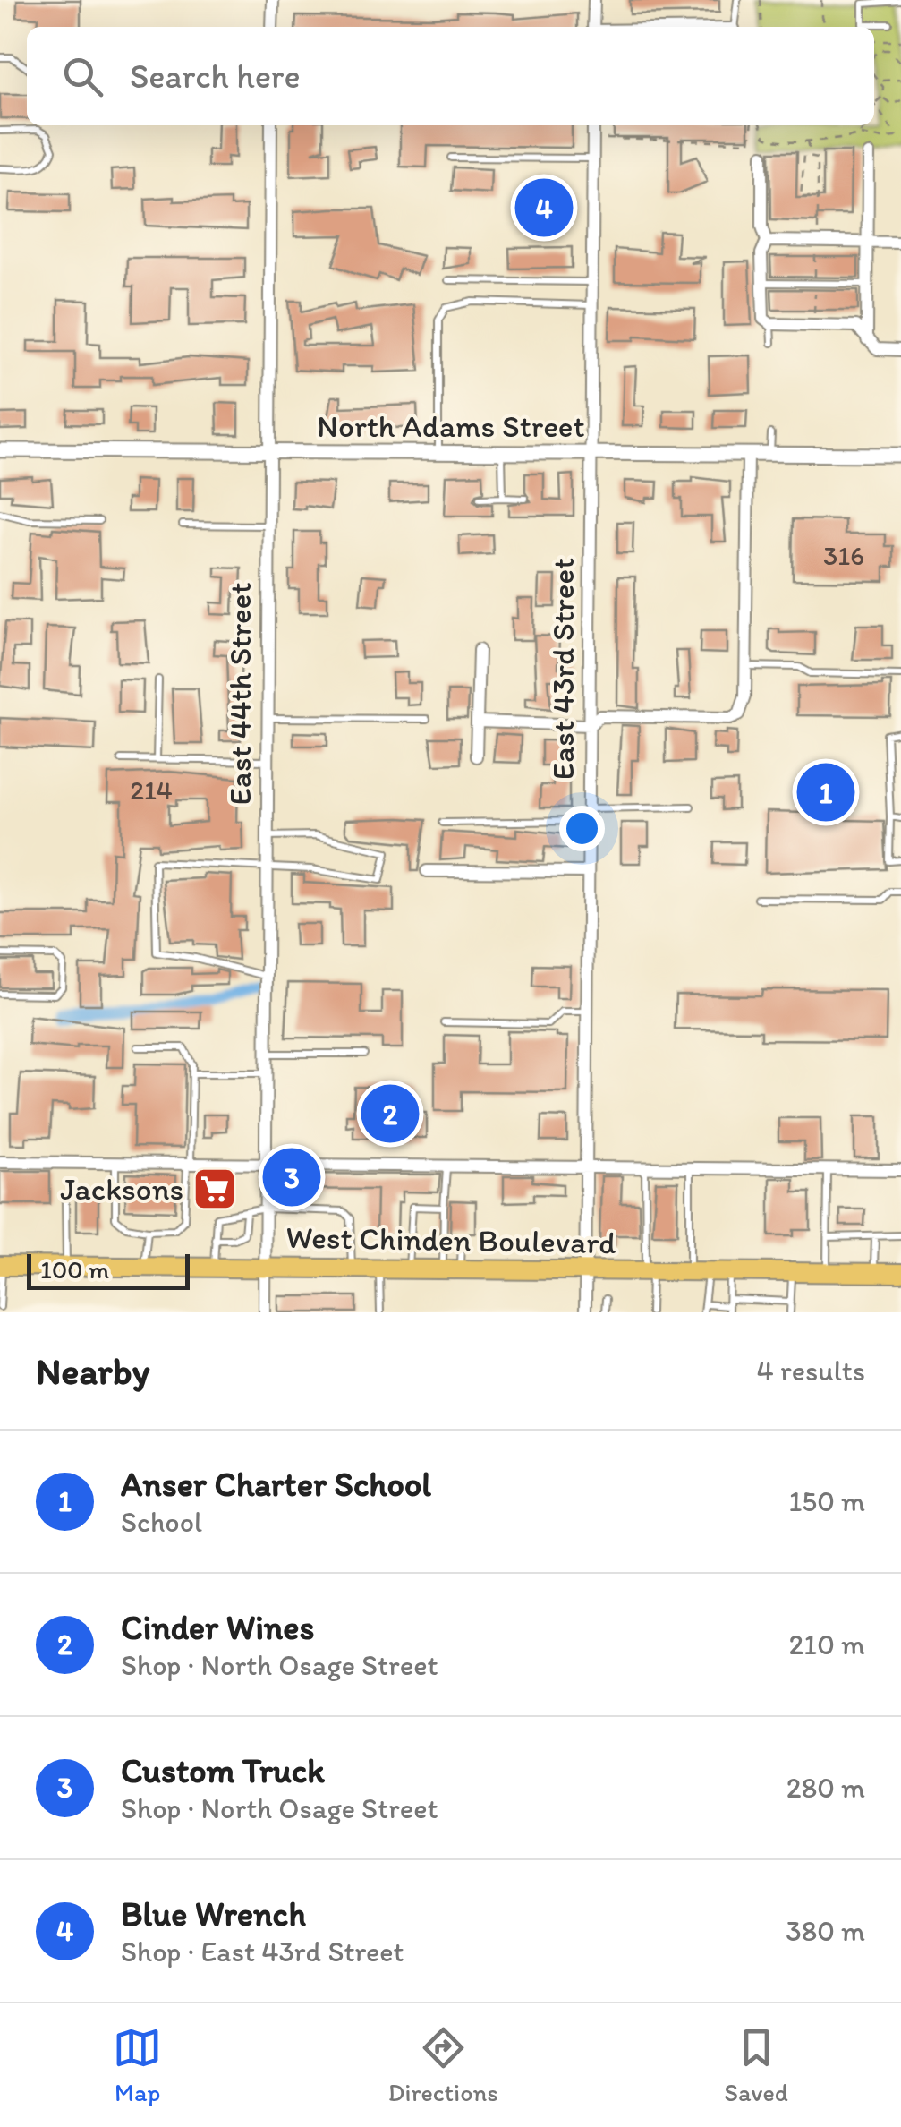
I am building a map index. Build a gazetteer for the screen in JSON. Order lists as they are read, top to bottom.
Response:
{
  "streets": {
    "main road": ["West Chinden Boulevard"],
    "street": ["North Adams Street", "East 43rd Street", "East 44th Street"]
  },
  "crossings": [
    ["North Adams Street", "East 43rd Street"],
    ["North Adams Street", "East 44th Street"],
    ["East 43rd Street", "West Chinden Boulevard"],
    ["East 44th Street", "West Chinden Boulevard"]
  ],
  "places": {
    "supermarket": ["Jacksons"]
  },
  "house_numbers": ["316", "214"],
  "scale_bar": "100 m",
  "page": {
    "search": "Search here",
    "pins": [
      "4",
      "1",
      "2",
      "3"
    ],
    "scale": "100 m",
    "heading": ["Nearby", "4 results"],
    "list": [
      {
        "mark": "1",
        "name": "Anser Charter School",
        "note": "School",
        "value": "150 m"
      },
      {
        "mark": "2",
        "name": "Cinder Wines",
        "note": "Shop · North Osage Street",
        "value": "210 m"
      },
      {
        "mark": "3",
        "name": "Custom Truck",
        "note": "Shop · North Osage Street",
        "value": "280 m"
      },
      {
        "mark": "4",
        "name": "Blue Wrench",
        "note": "Shop · East 43rd Street",
        "value": "380 m"
      }
    ],
    "nav": ["Map", "Directions", "Saved"]
  }
}
